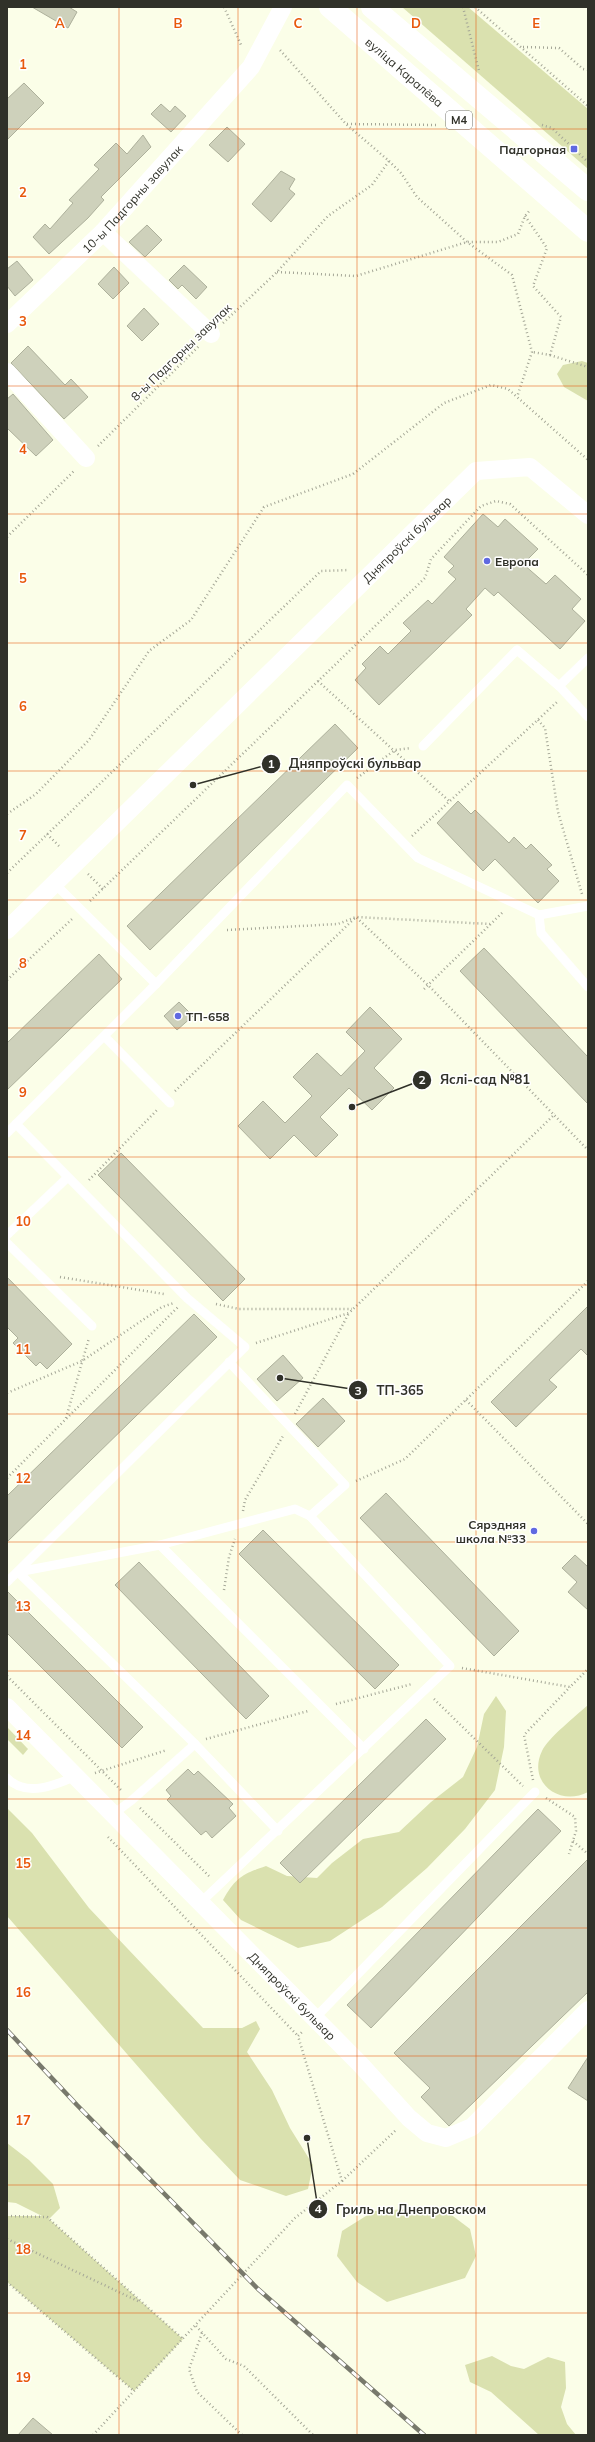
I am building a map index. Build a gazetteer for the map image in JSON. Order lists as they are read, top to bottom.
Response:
{
  "streets": {
    "main road": ["вуліца Каралёва", "М4"],
    "street": ["10-ы Падгорны завулак", "Дняпроўскі бульвар"],
    "path": ["8-ы Падгорны завулак"]
  },
  "places": {
    "transit": ["Падгорная"],
    "other": [
      "Европа",
      "Дняпроўскі бульвар",
      "ТП-658",
      "Яслі-сад №81",
      "ТП-365",
      "Сярэдняя школа №33",
      "Гриль на Днепровском"
    ]
  },
  "grid": {
    "columns": [
      "A",
      "B",
      "C",
      "D",
      "E"
    ],
    "rows": [
      "1",
      "2",
      "3",
      "4",
      "5",
      "6",
      "7",
      "8",
      "9",
      "10",
      "11",
      "12",
      "13",
      "14",
      "15",
      "16",
      "17",
      "18",
      "19"
    ]
  }
}
